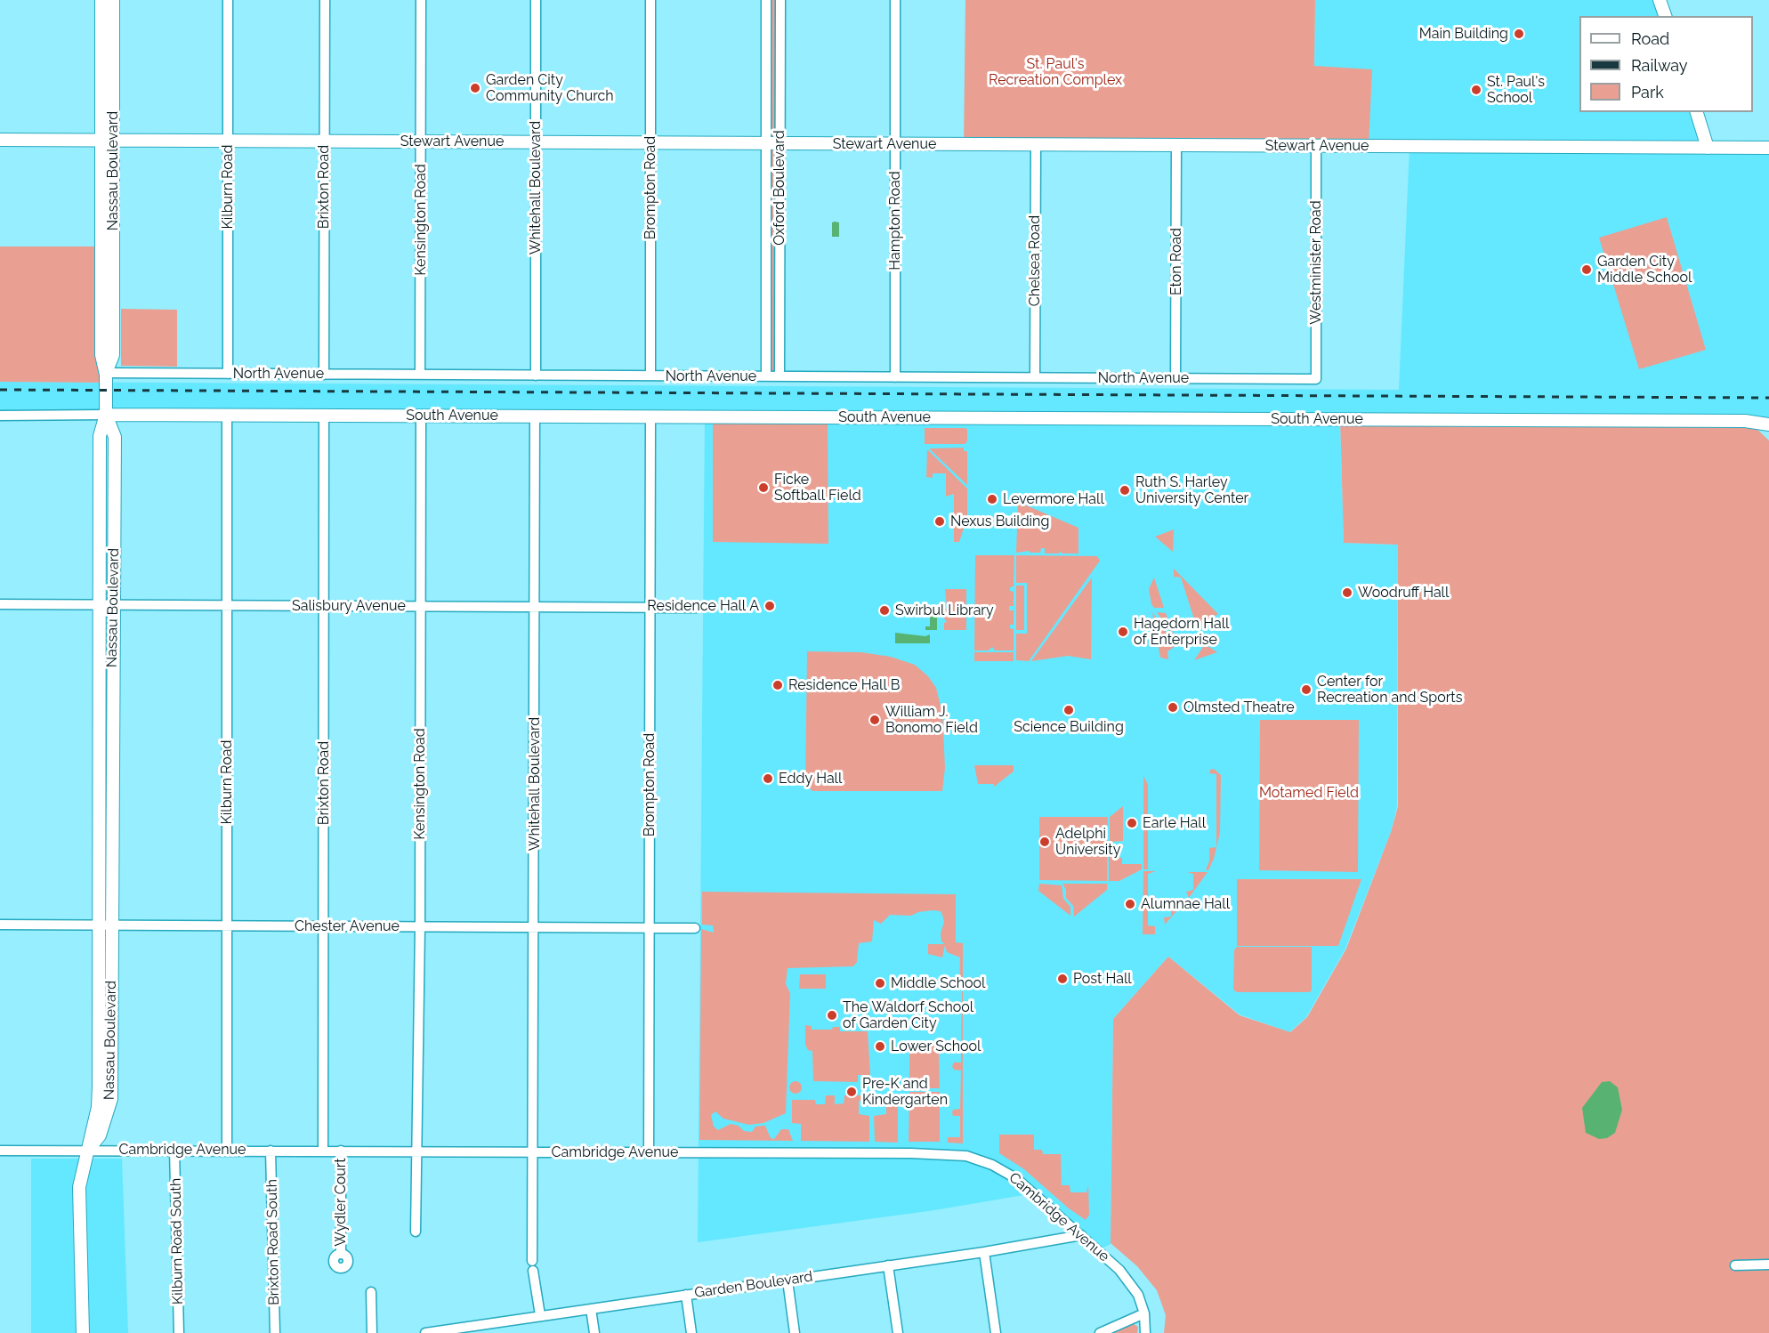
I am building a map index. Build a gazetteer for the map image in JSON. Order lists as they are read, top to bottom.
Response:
{
  "streets": {
    "main road": ["Stewart Avenue", "Nassau Boulevard", "South Avenue"],
    "street": [
      "Kilburn Road",
      "Brixton Road",
      "Whitehall Boulevard",
      "Brompton Road",
      "Oxford Boulevard",
      "Kensington Road",
      "Hampton Road",
      "Chelsea Road",
      "Eton Road",
      "Westminister Road",
      "North Avenue",
      "Salisbury Avenue",
      "Chester Avenue",
      "Cambridge Avenue",
      "Wydler Court",
      "Kilburn Road South",
      "Brixton Road South",
      "Garden Boulevard"
    ]
  },
  "crossings": [
    ["Stewart Avenue", "Nassau Boulevard"],
    ["Stewart Avenue", "Kilburn Road"],
    ["Stewart Avenue", "Brixton Road"],
    ["Stewart Avenue", "Whitehall Boulevard"],
    ["Stewart Avenue", "Brompton Road"],
    ["Stewart Avenue", "Oxford Boulevard"],
    ["Stewart Avenue", "Kensington Road"],
    ["Stewart Avenue", "Hampton Road"],
    ["Stewart Avenue", "Chelsea Road"],
    ["Stewart Avenue", "Eton Road"],
    ["Stewart Avenue", "Westminister Road"],
    ["Nassau Boulevard", "North Avenue"],
    ["Nassau Boulevard", "South Avenue"],
    ["Nassau Boulevard", "Salisbury Avenue"],
    ["Nassau Boulevard", "Chester Avenue"],
    ["Nassau Boulevard", "Cambridge Avenue"],
    ["Kilburn Road", "North Avenue"],
    ["Kilburn Road", "South Avenue"],
    ["Kilburn Road", "Salisbury Avenue"],
    ["Kilburn Road", "Chester Avenue"],
    ["Kilburn Road", "Cambridge Avenue"],
    ["Brixton Road", "North Avenue"],
    ["Brixton Road", "South Avenue"],
    ["Brixton Road", "Salisbury Avenue"],
    ["Brixton Road", "Chester Avenue"],
    ["Brixton Road", "Cambridge Avenue"],
    ["Whitehall Boulevard", "North Avenue"],
    ["Whitehall Boulevard", "South Avenue"],
    ["Whitehall Boulevard", "Salisbury Avenue"],
    ["Whitehall Boulevard", "Chester Avenue"],
    ["Whitehall Boulevard", "Cambridge Avenue"],
    ["Whitehall Boulevard", "Garden Boulevard"],
    ["Brompton Road", "North Avenue"],
    ["Brompton Road", "South Avenue"],
    ["Brompton Road", "Salisbury Avenue"],
    ["Brompton Road", "Chester Avenue"],
    ["Brompton Road", "Cambridge Avenue"],
    ["Oxford Boulevard", "North Avenue"],
    ["Kensington Road", "North Avenue"],
    ["Kensington Road", "South Avenue"],
    ["Kensington Road", "Salisbury Avenue"],
    ["Kensington Road", "Chester Avenue"],
    ["Kensington Road", "Cambridge Avenue"],
    ["Hampton Road", "North Avenue"],
    ["Chelsea Road", "North Avenue"],
    ["Eton Road", "North Avenue"],
    ["Westminister Road", "North Avenue"],
    ["Cambridge Avenue", "Wydler Court"],
    ["Cambridge Avenue", "Kilburn Road South"],
    ["Cambridge Avenue", "Brixton Road South"],
    ["Cambridge Avenue", "Garden Boulevard"]
  ],
  "parks": ["St. Paul's Recreation Complex", "Motamed Field"],
  "places": [
    "Main Building",
    "Garden City Community Church",
    "St. Paul's School",
    "Garden City Middle School",
    "Ficke Softball Field",
    "Ruth S. Harley University Center",
    "Levermore Hall",
    "Nexus Building",
    "Woodruff Hall",
    "Residence Hall A",
    "Swirbul Library",
    "Hagedorn Hall of Enterprise",
    "Residence Hall B",
    "Center for Recreation and Sports",
    "Olmsted Theatre",
    "Science Building",
    "William J. Bonomo Field",
    "Eddy Hall",
    "Earle Hall",
    "Adelphi University",
    "Alumnae Hall",
    "Post Hall",
    "Middle School",
    "The Waldorf School of Garden City",
    "Lower School",
    "Pre-K and Kindergarten"
  ],
  "legend": ["Road", "Railway", "Park"]
}
